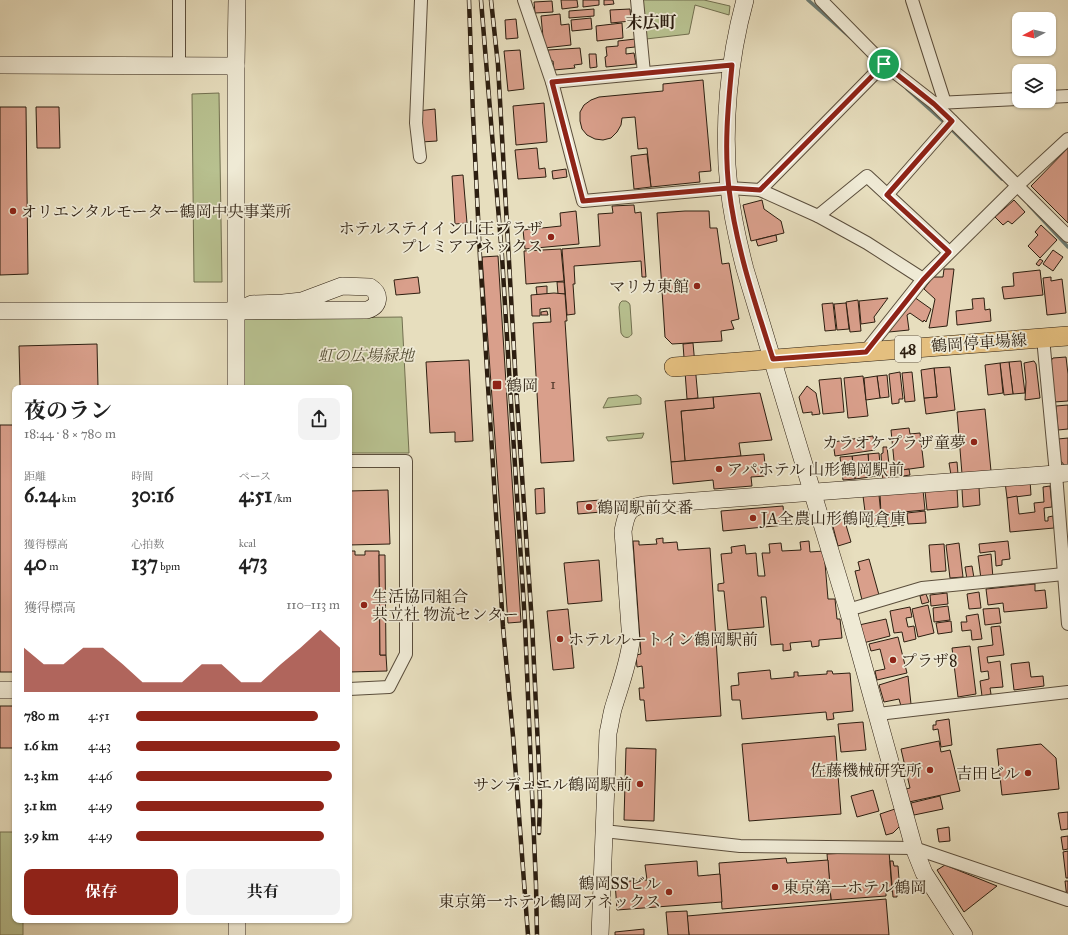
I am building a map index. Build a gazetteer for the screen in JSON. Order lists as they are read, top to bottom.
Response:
{
  "streets": {
    "main road": ["鶴岡停車場線", "48"]
  },
  "districts": ["末広町"],
  "parks": ["虹の広場緑地"],
  "places": {
    "other": [
      "オリエンタルモーター鶴岡中央事業所",
      "ホテルステイイン山王プラザ プレミアアネックス",
      "マリカ東館",
      "カラオケプラザ童夢",
      "アパホテル 山形鶴岡駅前",
      "鶴岡駅前交番",
      "JA全農山形鶴岡倉庫",
      "生活協同組合 共立社 物流センター",
      "ホテルルートイン鶴岡駅前",
      "プラザ8",
      "佐藤機械研究所",
      "吉田ビル",
      "サンデュエル鶴岡駅前",
      "東京第一ホテル鶴岡",
      "鶴岡SSビル 東京第一ホテル鶴岡アネックス"
    ],
    "transit": ["鶴岡"]
  },
  "house_numbers": ["1"],
  "north": "left",
  "page": {
    "heading": ["夜のラン", "18:44 · 8 × 780 m"],
    "stats": [
      ["距離", "6.24 km"],
      ["時間", "30:16"],
      ["ペース", "4:51 /km"],
      ["獲得標高", "40 m"],
      ["心拍数", "137 bpm"],
      ["kcal", "473"]
    ],
    "chart": ["獲得標高", "110–113 m"],
    "list": [
      {
        "name": "780 m",
        "note": "4:51"
      },
      {
        "name": "1.6 km",
        "note": "4:43"
      },
      {
        "name": "2.3 km",
        "note": "4:46"
      },
      {
        "name": "3.1 km",
        "note": "4:49"
      },
      {
        "name": "3.9 km",
        "note": "4:49"
      }
    ],
    "buttons": ["保存", "共有"]
  }
}
